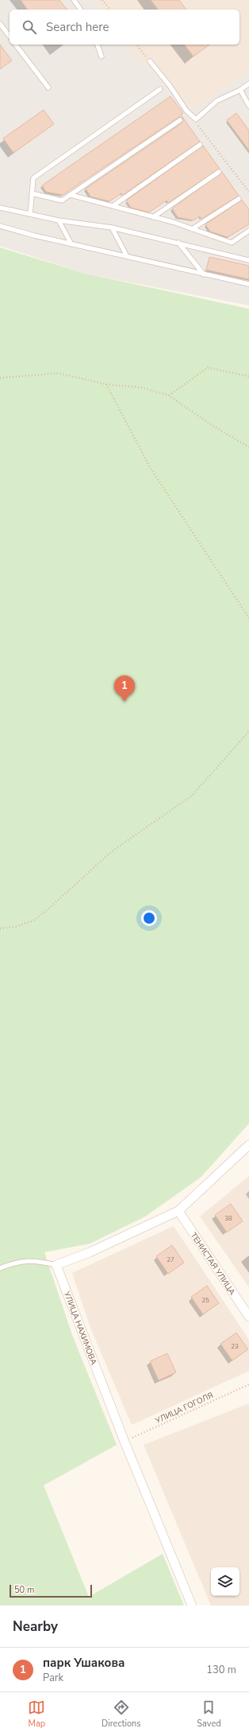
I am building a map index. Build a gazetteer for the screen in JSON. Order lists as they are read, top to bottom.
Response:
{
  "streets": {
    "street": ["ТЕНИСТАЯ УЛИЦА", "УЛИЦА НАХИМОВА"],
    "path": ["УЛИЦА ГОГОЛЯ"]
  },
  "crossings": [
    ["УЛИЦА НАХИМОВА", "УЛИЦА ГОГОЛЯ"]
  ],
  "house_numbers": [
    "38",
    "27",
    "25",
    "23"
  ],
  "scale_bar": "50 m",
  "page": {
    "search": "Search here",
    "pins": "1",
    "scale": "50 m",
    "heading": "Nearby",
    "list": [
      {
        "mark": "1",
        "name": "парк Ушакова",
        "note": "Park",
        "value": "130 m"
      }
    ],
    "nav": ["Map", "Directions", "Saved"]
  }
}
